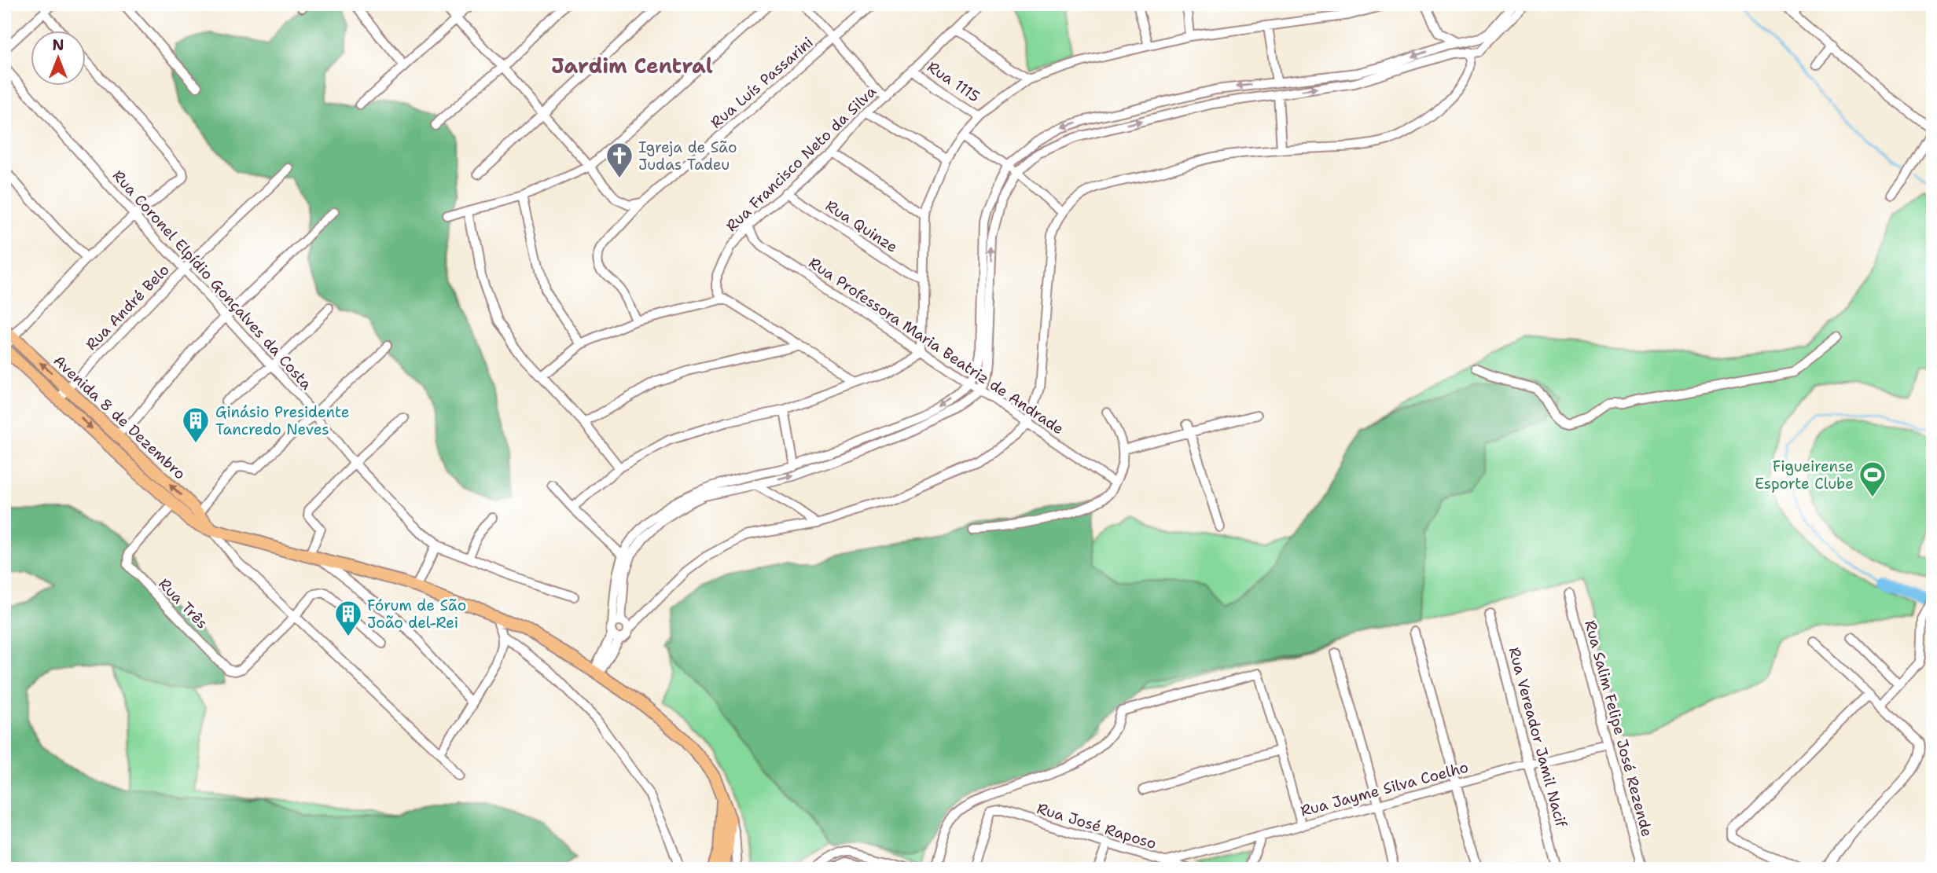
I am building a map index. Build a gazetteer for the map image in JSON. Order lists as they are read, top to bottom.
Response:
{
  "streets": {
    "main road": ["Avenida 8 de Dezembro"],
    "street": [
      "Rua 1115",
      "Rua Luís Passarini",
      "Rua Francisco Neto da Silva",
      "Rua Quinze",
      "Rua Coronel Elpídio Gonçalves da Costa",
      "Rua André Belo",
      "Rua Professora Maria Beatriz de Andrade",
      "Rua Três",
      "Rua Salim Felipe José Rezende",
      "Rua Vereador Jamil Nacif",
      "Rua Jayme Silva Coelho",
      "Rua José Raposo"
    ]
  },
  "crossings": [
    ["Rua 1115", "Rua Francisco Neto da Silva"],
    ["Rua Francisco Neto da Silva", "Rua Quinze"],
    ["Rua Francisco Neto da Silva", "Rua Professora Maria Beatriz de Andrade"],
    ["Rua Coronel Elpídio Gonçalves da Costa", "Rua André Belo"],
    ["Rua André Belo", "Avenida 8 de Dezembro"],
    ["Avenida 8 de Dezembro", "Rua Três"],
    ["Rua Salim Felipe José Rezende", "Rua Jayme Silva Coelho"],
    ["Rua Vereador Jamil Nacif", "Rua Jayme Silva Coelho"],
    ["Rua Jayme Silva Coelho", "Rua José Raposo"]
  ],
  "districts": ["Jardim Central"],
  "places": {
    "church": ["Igreja de São Judas Tadeu"],
    "building": ["Ginásio Presidente Tancredo Neves", "Fórum de São João del-Rei"],
    "sports": ["Figueirense Esporte Clube"]
  },
  "north": "top"
}
